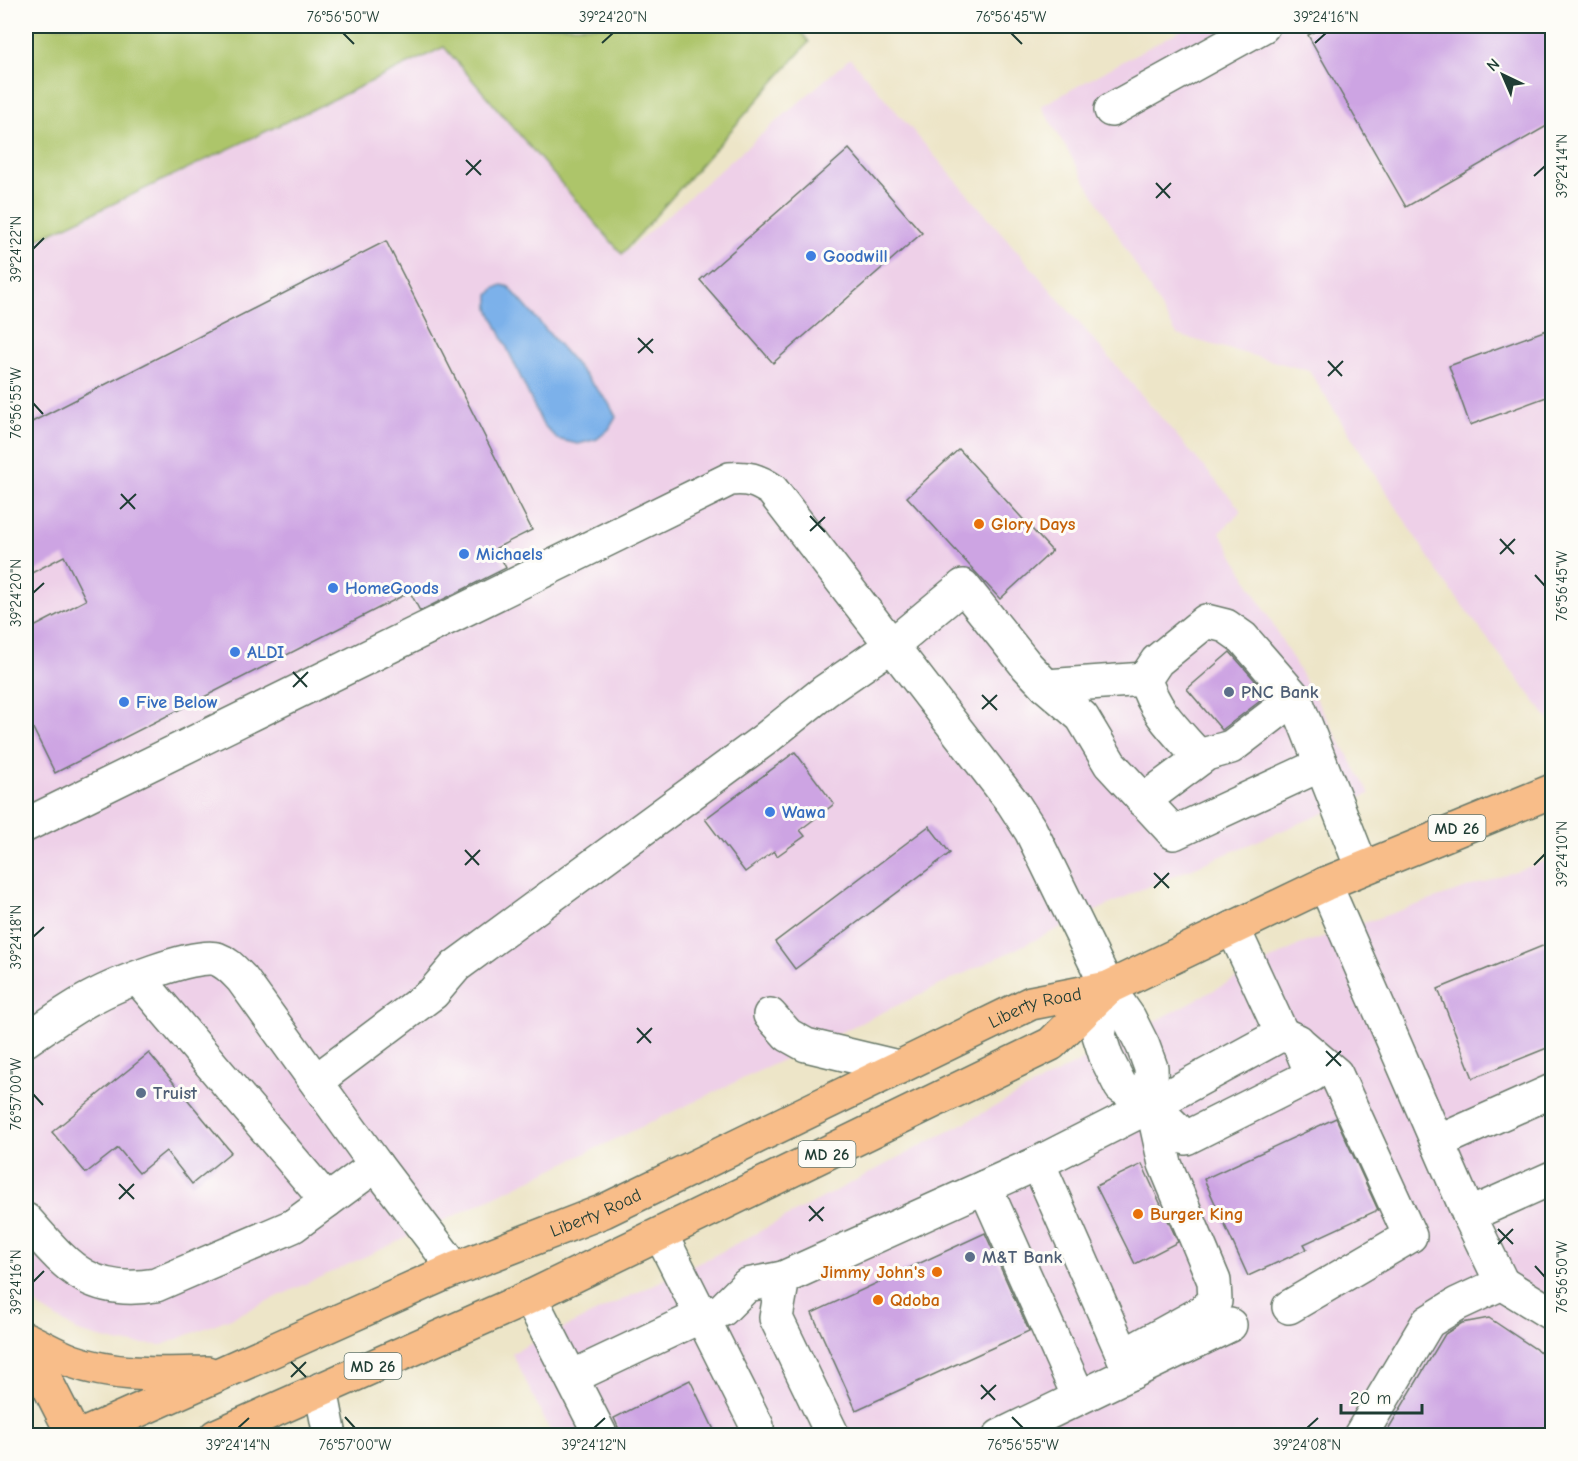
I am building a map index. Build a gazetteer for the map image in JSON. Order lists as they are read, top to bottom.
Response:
{
  "streets": {
    "main road": ["MD 26", "Liberty Road"]
  },
  "places": [
    "Goodwill",
    "Glory Days",
    "Michaels",
    "HomeGoods",
    "ALDI",
    "PNC Bank",
    "Five Below",
    "Wawa",
    "Truist",
    "Burger King",
    "M&T Bank",
    "Jimmy John's",
    "Qdoba"
  ],
  "scale_bar": "20 m",
  "north": "top left",
  "coordinates": [
    "76°56'50\"W",
    "39°24'20\"N",
    "76°56'45\"W",
    "39°24'16\"N",
    "39°24'14\"N",
    "39°24'22\"N",
    "76°56'55\"W",
    "39°24'10\"N",
    "39°24'18\"N",
    "76°57'00\"W",
    "39°24'12\"N",
    "39°24'08\"N"
  ]
}
